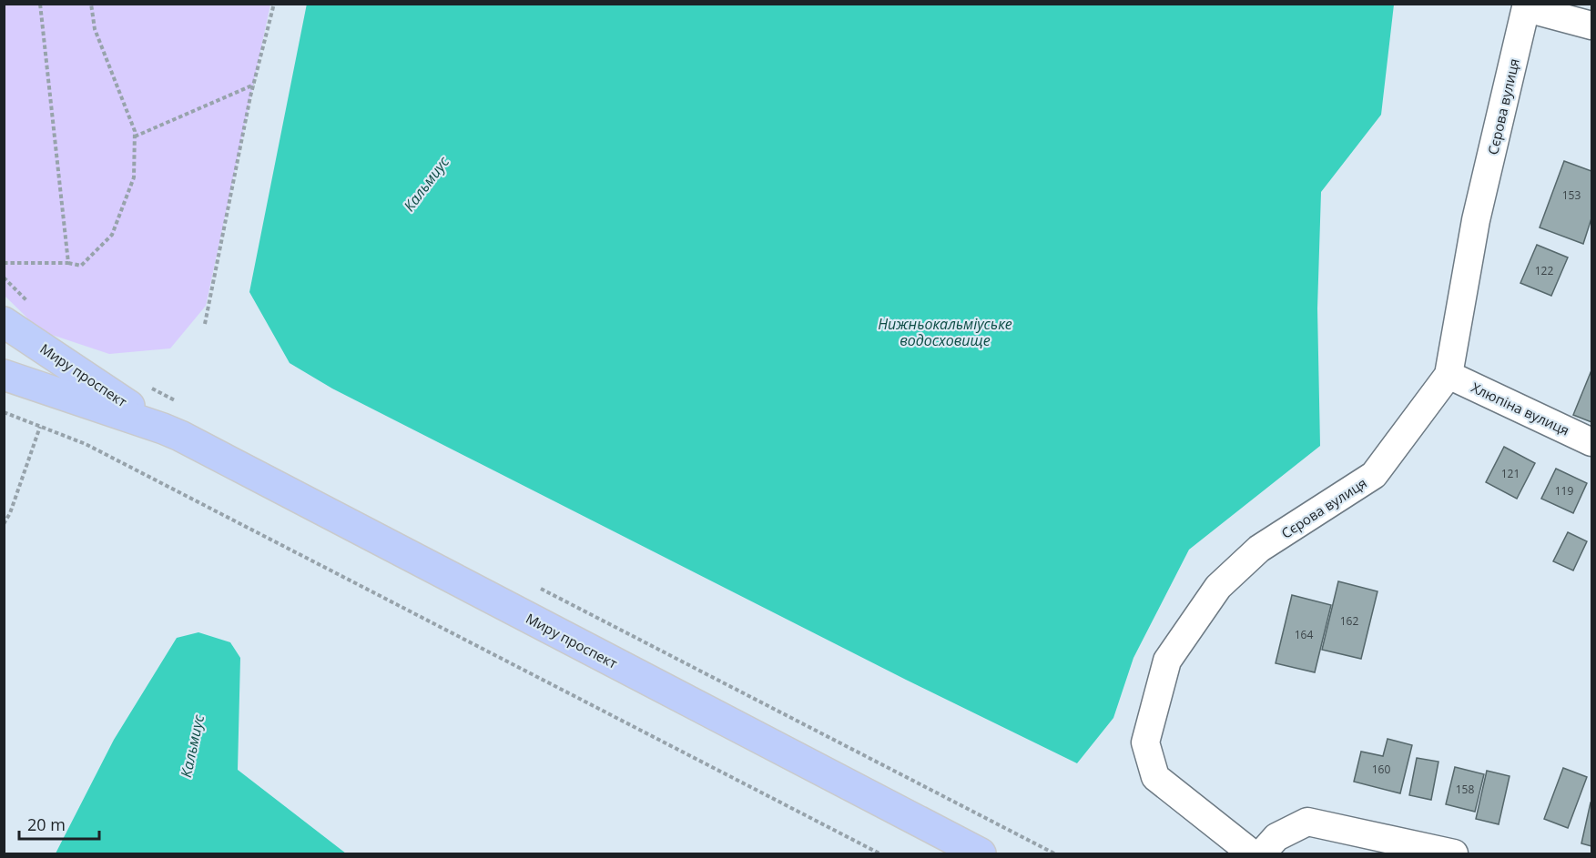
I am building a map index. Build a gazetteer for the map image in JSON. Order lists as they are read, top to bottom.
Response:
{
  "streets": {
    "main road": ["Миру проспект"],
    "street": ["Сєрова вулиця", "Хлюпіна вулиця"]
  },
  "crossings": [
    ["Сєрова вулиця", "Хлюпіна вулиця"]
  ],
  "water": ["Кальмиус", "Нижньокальміуське водосховище"],
  "house_numbers": [
    "153",
    "122",
    "121",
    "119",
    "162",
    "164",
    "160",
    "158"
  ],
  "scale_bar": "20 m"
}
